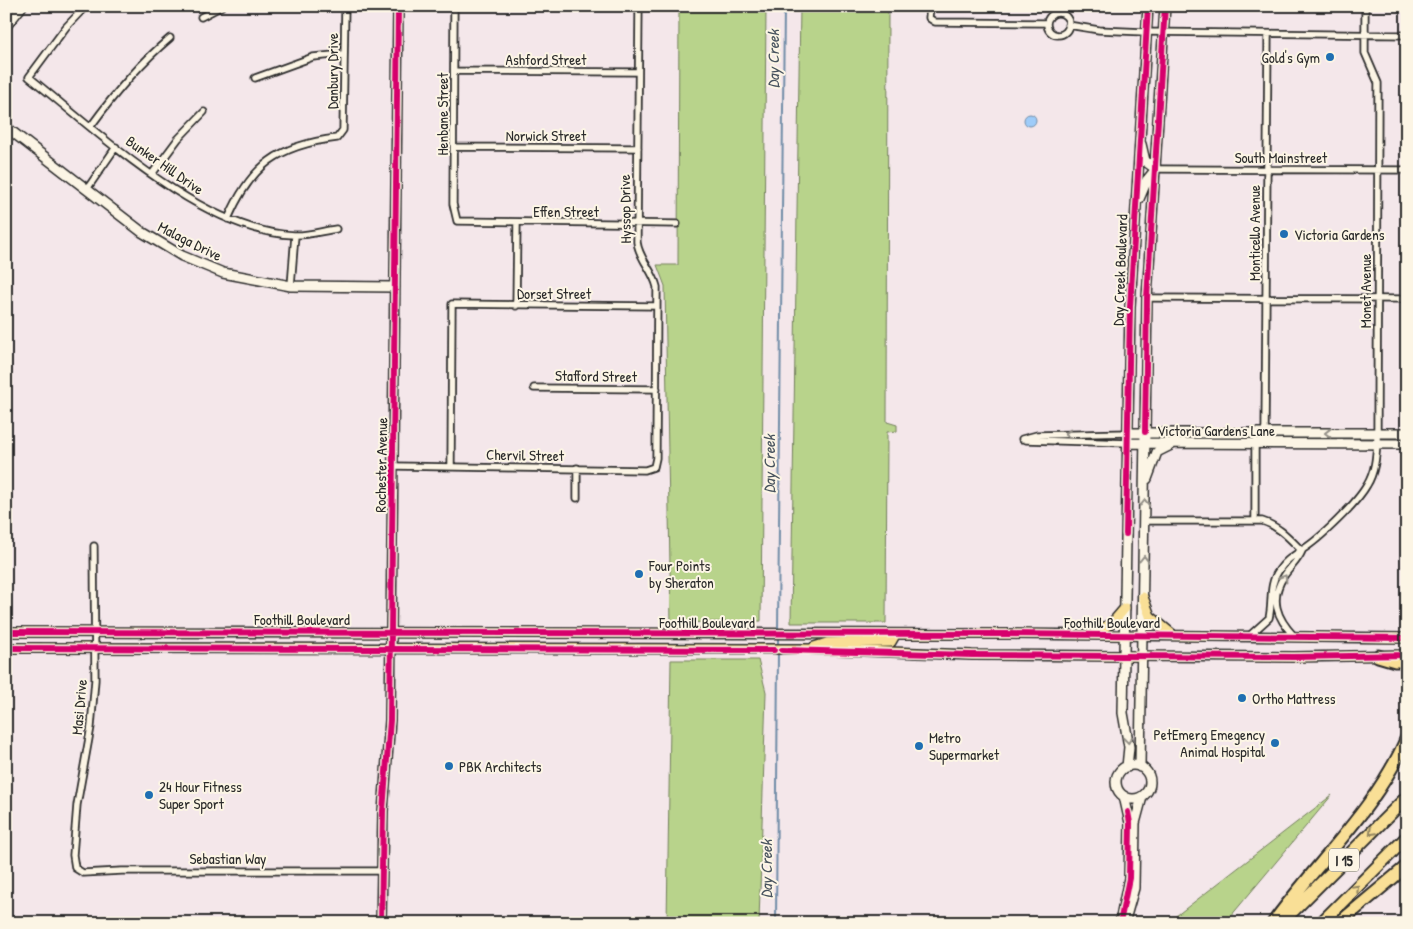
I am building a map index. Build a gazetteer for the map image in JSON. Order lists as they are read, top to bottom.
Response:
{
  "streets": {
    "highway": ["I 15"],
    "main road": [
      "Malaga Drive",
      "Day Creek Boulevard",
      "Victoria Gardens Lane",
      "Rochester Avenue",
      "Foothill Boulevard"
    ],
    "street": [
      "Ashford Street",
      "Danbury Drive",
      "Henbane Street",
      "Norwick Street",
      "South Mainstreet",
      "Bunker Hill Drive",
      "Hyssop Drive",
      "Effen Street",
      "Monticello Avenue",
      "Monet Avenue",
      "Dorset Street",
      "Stafford Street",
      "Chervil Street",
      "Masi Drive",
      "Sebastian Way"
    ]
  },
  "crossings": [
    ["Ashford Street", "Henbane Street"],
    ["Ashford Street", "Hyssop Drive"],
    ["Danbury Drive", "Bunker Hill Drive"],
    ["Henbane Street", "Norwick Street"],
    ["Henbane Street", "Effen Street"],
    ["Norwick Street", "Hyssop Drive"],
    ["South Mainstreet", "Monticello Avenue"],
    ["South Mainstreet", "Day Creek Boulevard"],
    ["South Mainstreet", "Monet Avenue"],
    ["Hyssop Drive", "Effen Street"],
    ["Hyssop Drive", "Dorset Street"],
    ["Hyssop Drive", "Stafford Street"],
    ["Hyssop Drive", "Chervil Street"],
    ["Monticello Avenue", "Victoria Gardens Lane"],
    ["Malaga Drive", "Rochester Avenue"],
    ["Day Creek Boulevard", "Victoria Gardens Lane"],
    ["Day Creek Boulevard", "Foothill Boulevard"],
    ["Monet Avenue", "Victoria Gardens Lane"],
    ["Monet Avenue", "Foothill Boulevard"],
    ["Dorset Street", "Chervil Street"],
    ["Chervil Street", "Rochester Avenue"],
    ["Rochester Avenue", "Foothill Boulevard"],
    ["Rochester Avenue", "Sebastian Way"],
    ["Foothill Boulevard", "Masi Drive"],
    ["Masi Drive", "Sebastian Way"]
  ],
  "water": ["Day Creek"],
  "places": [
    "Gold's Gym",
    "Victoria Gardens",
    "Four Points by Sheraton",
    "Ortho Mattress",
    "PetEmerg Emegency Animal Hospital",
    "Metro Supermarket",
    "PBK Architects",
    "24 Hour Fitness Super Sport"
  ]
}
